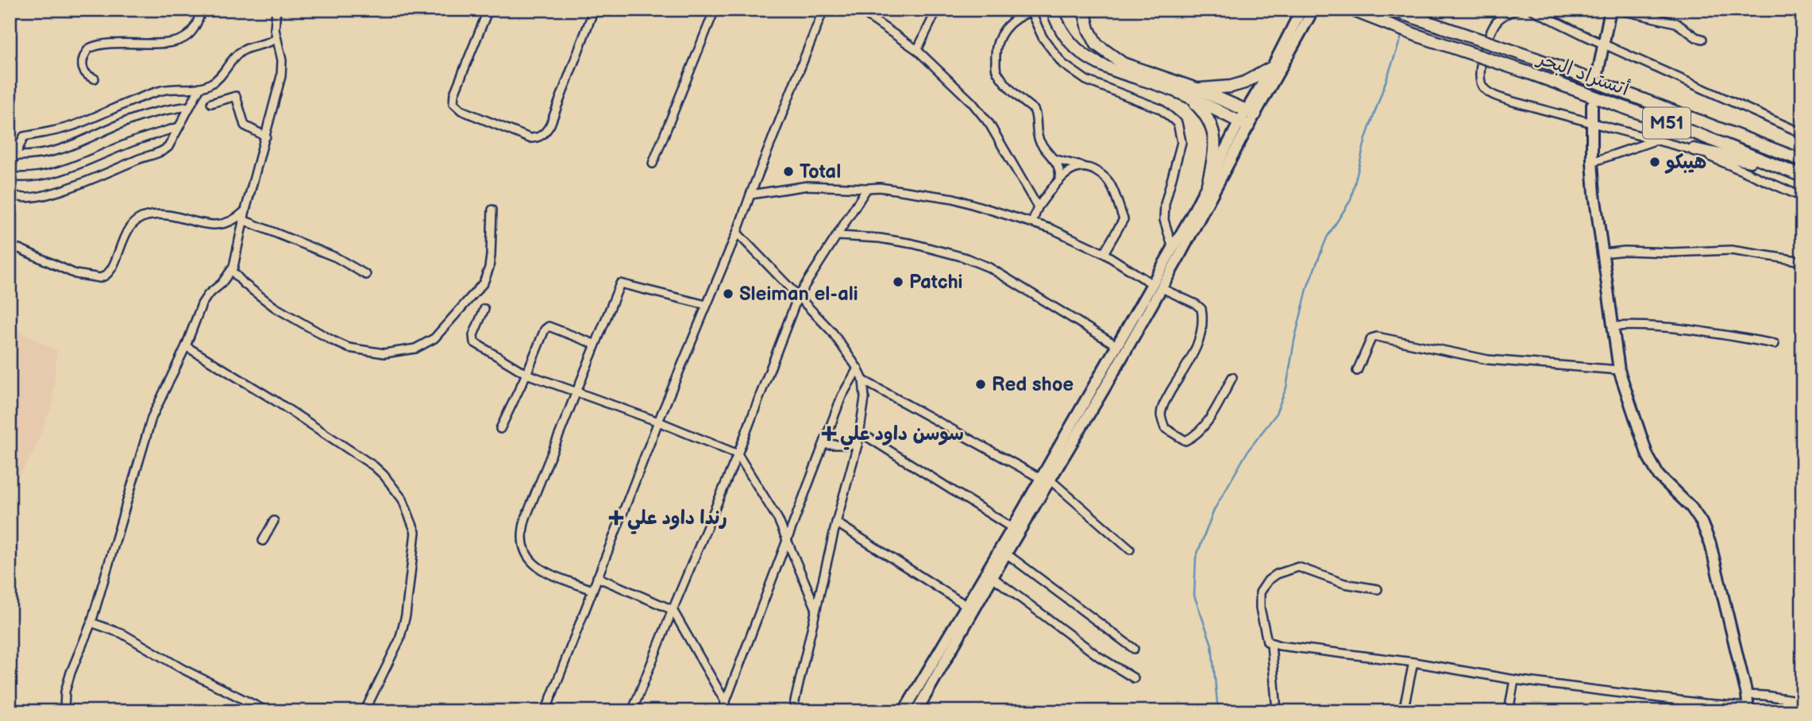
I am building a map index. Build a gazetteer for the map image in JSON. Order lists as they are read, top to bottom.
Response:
{
  "streets": {
    "highway": ["أتستراد البحر", "M51"]
  },
  "places": {
    "other": [
      "هيبكو",
      "Total",
      "Patchi",
      "Sleiman el-ali",
      "Red shoe"
    ],
    "health": ["سوسن داود علي", "رندا داود علي"]
  }
}
